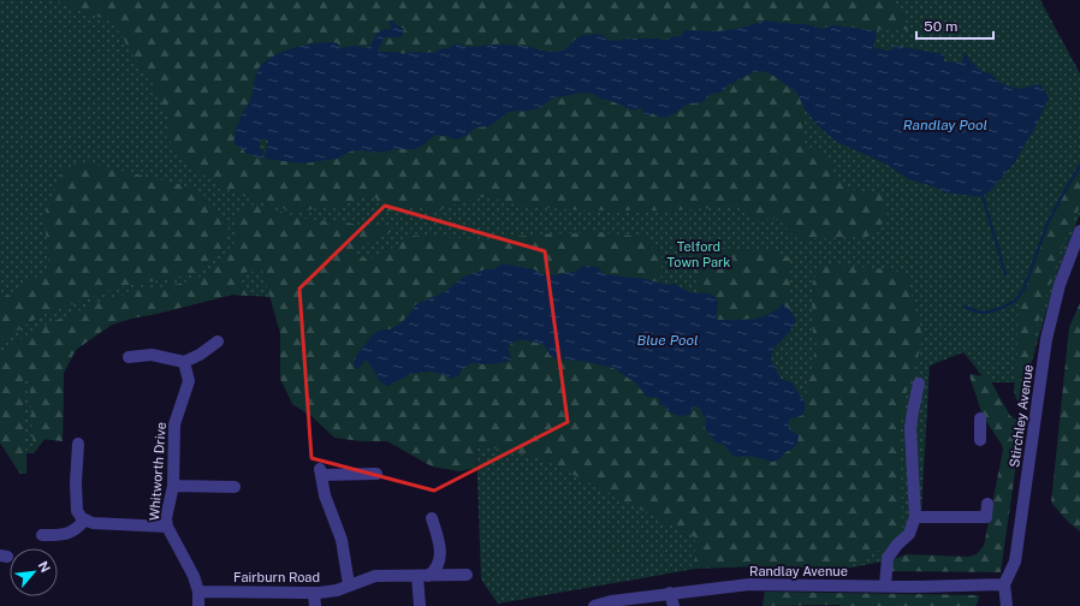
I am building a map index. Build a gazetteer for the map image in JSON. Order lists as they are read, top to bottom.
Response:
{
  "streets": {
    "street": [
      "Stirchley Avenue",
      "Whitworth Drive",
      "Randlay Avenue",
      "Fairburn Road"
    ]
  },
  "crossings": [
    ["Stirchley Avenue", "Randlay Avenue"],
    ["Whitworth Drive", "Fairburn Road"]
  ],
  "water": ["Randlay Pool", "Blue Pool"],
  "parks": ["Telford Town Park"],
  "scale_bar": "50 m",
  "north": "top right"
}
